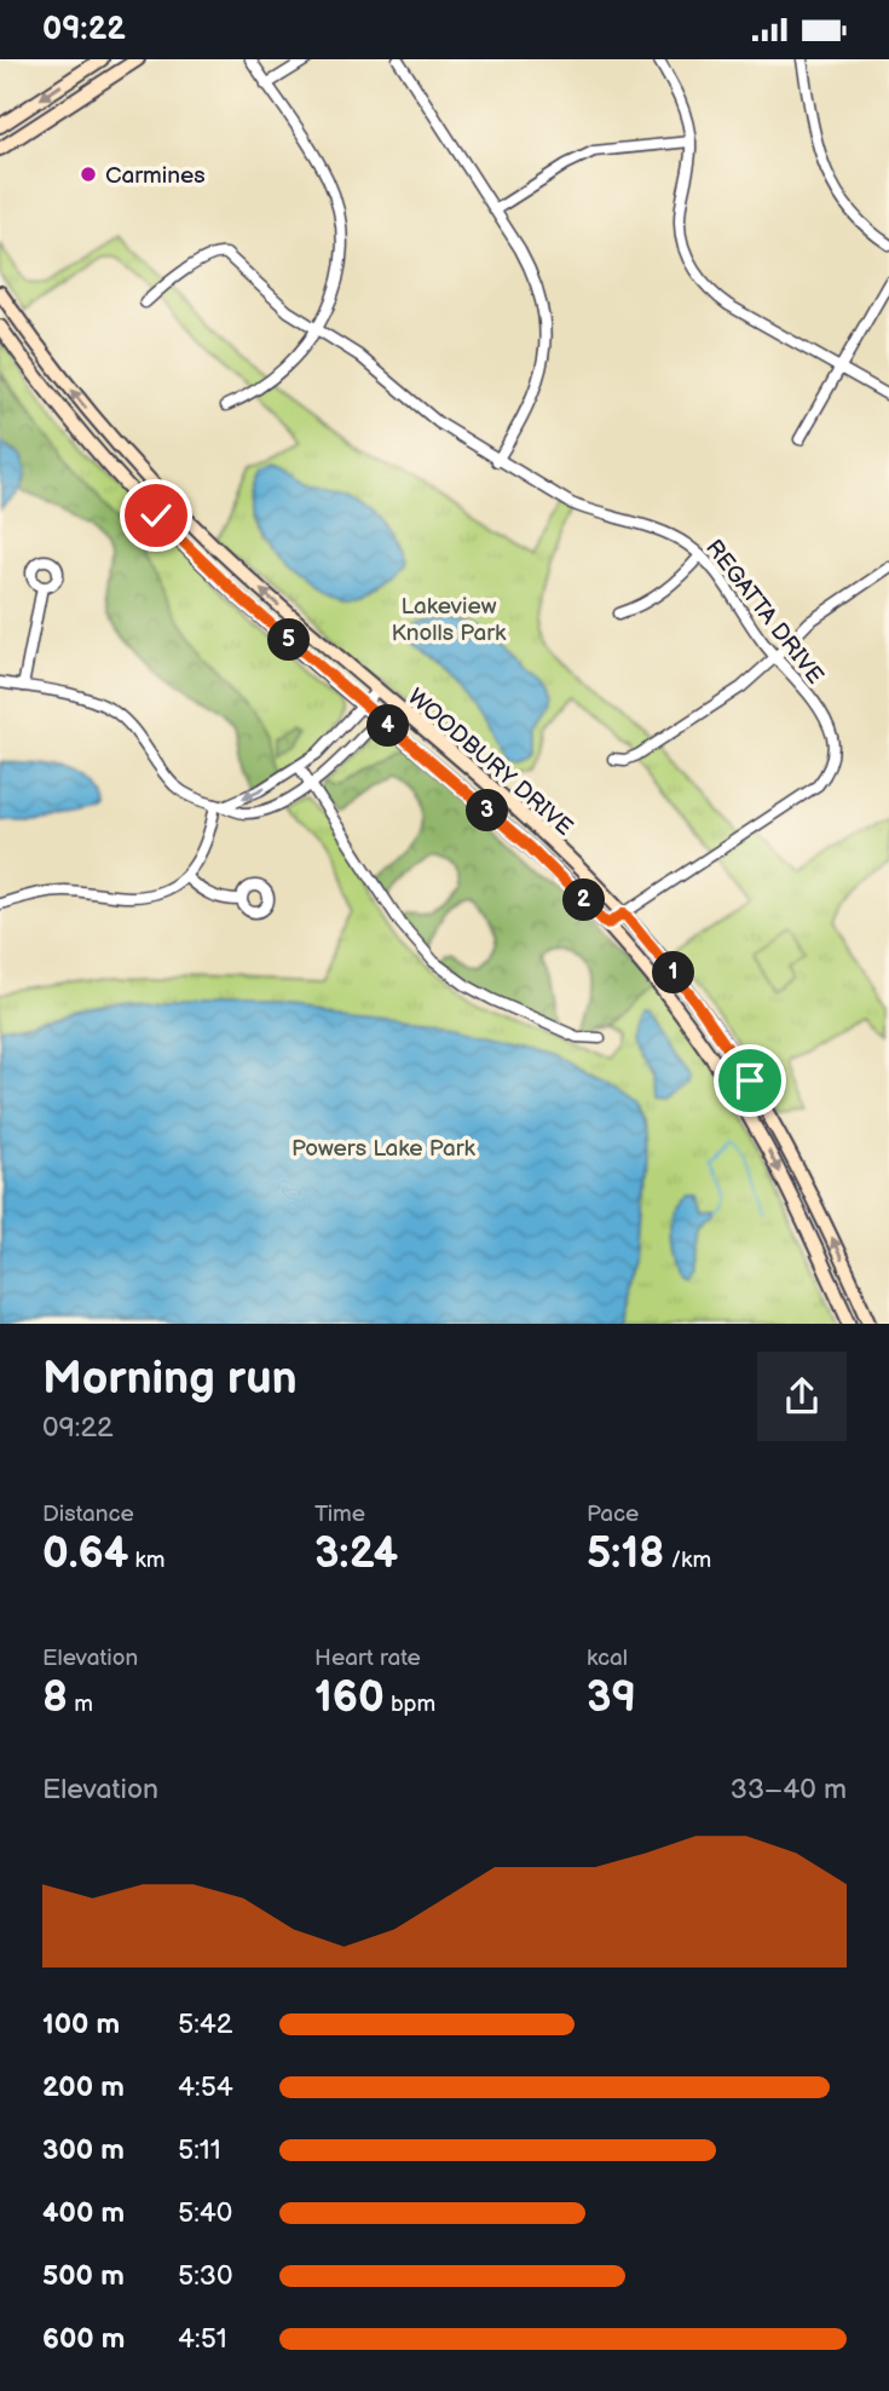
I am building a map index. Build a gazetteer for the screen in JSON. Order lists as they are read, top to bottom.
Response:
{
  "streets": {
    "main road": ["WOODBURY DRIVE"],
    "street": ["REGATTA DRIVE"]
  },
  "crossings": [
    ["REGATTA DRIVE", "WOODBURY DRIVE"]
  ],
  "parks": ["Lakeview Knolls Park", "Powers Lake Park"],
  "places": ["Carmines"],
  "page": {
    "status": "09:22",
    "pins": [
      "5",
      "4",
      "3",
      "2",
      "1"
    ],
    "heading": ["Morning run", "09:22"],
    "stats": [
      ["Distance", "0.64 km"],
      ["Time", "3:24"],
      ["Pace", "5:18 /km"],
      ["Elevation", "8 m"],
      ["Heart rate", "160 bpm"],
      ["kcal", "39"]
    ],
    "chart": ["Elevation", "33–40 m"],
    "list": [
      {
        "name": "100 m",
        "note": "5:42"
      },
      {
        "name": "200 m",
        "note": "4:54"
      },
      {
        "name": "300 m",
        "note": "5:11"
      },
      {
        "name": "400 m",
        "note": "5:40"
      },
      {
        "name": "500 m",
        "note": "5:30"
      },
      {
        "name": "600 m",
        "note": "4:51"
      }
    ]
  }
}
